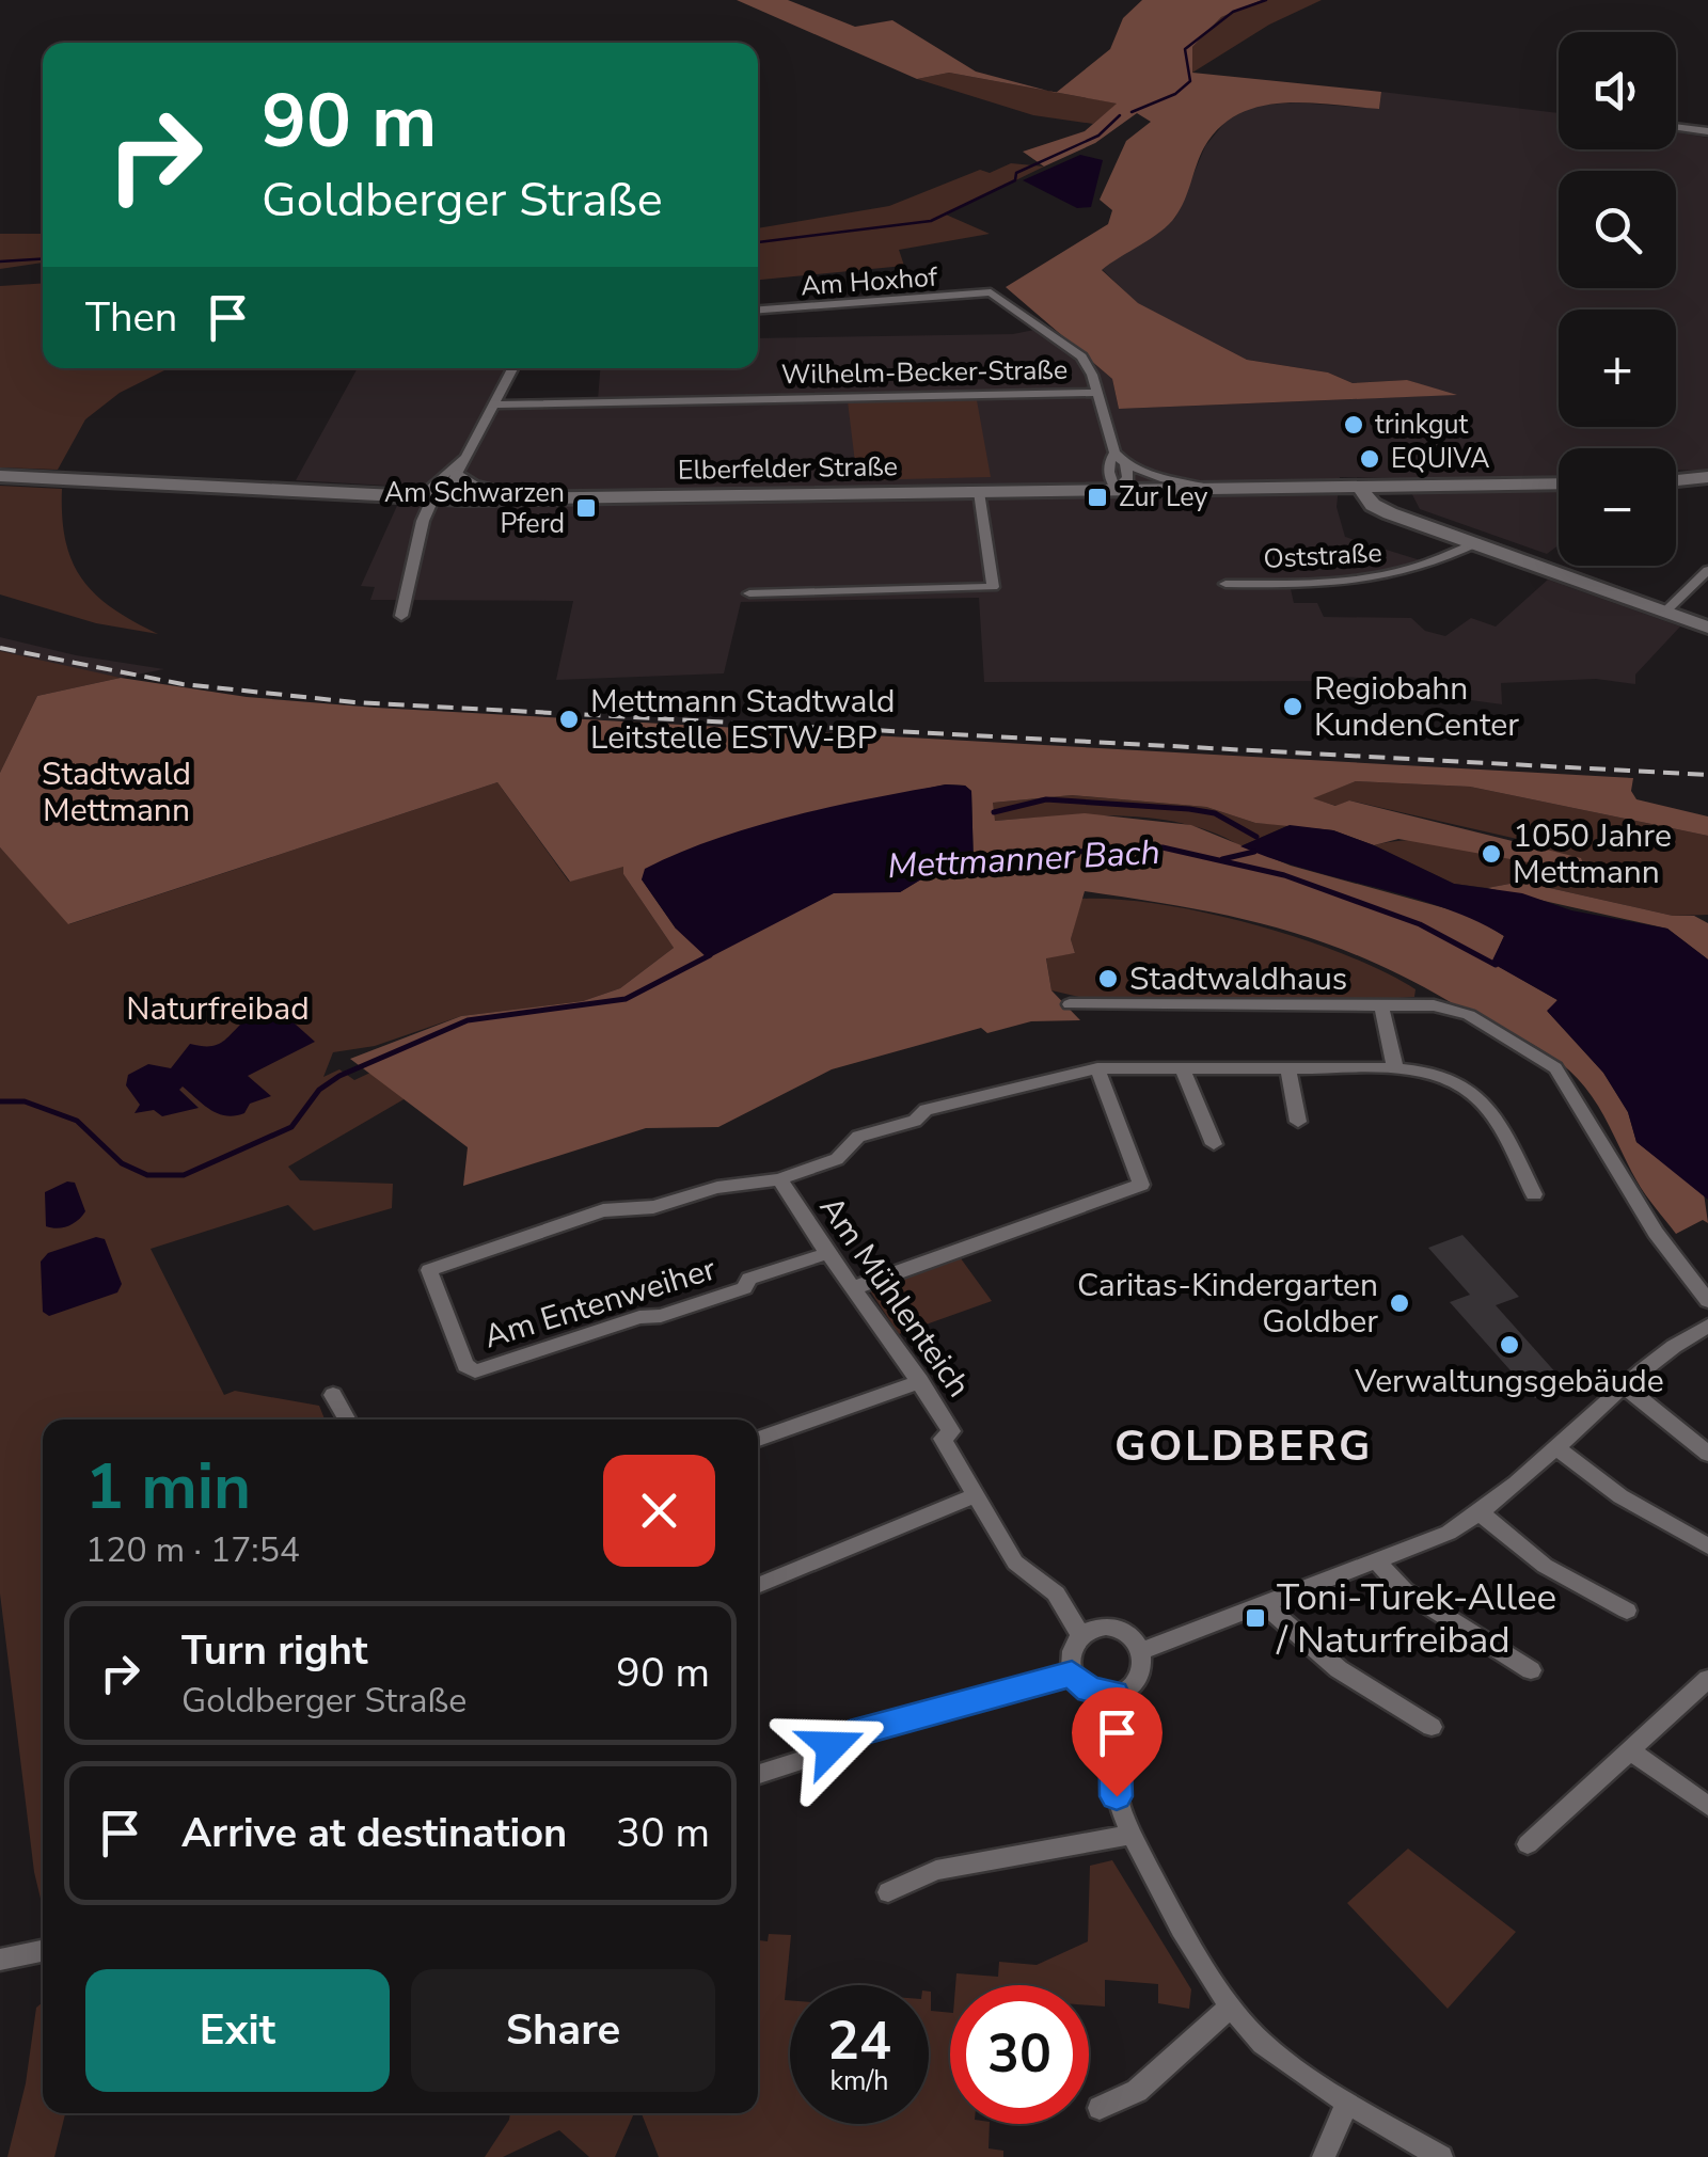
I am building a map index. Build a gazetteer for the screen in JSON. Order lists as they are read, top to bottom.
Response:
{
  "streets": {
    "main road": ["Elberfelder Straße"],
    "street": [
      "Am Hoxhof",
      "Wilhelm-Becker-Straße",
      "Oststraße",
      "Am Mühlenteich",
      "Am Entenweiher"
    ]
  },
  "crossings": [
    ["Am Hoxhof", "Wilhelm-Becker-Straße"],
    ["Am Mühlenteich", "Am Entenweiher"]
  ],
  "districts": ["GOLDBERG"],
  "water": ["Mettmanner Bach"],
  "parks": ["Stadtwald Mettmann", "Naturfreibad"],
  "places": {
    "other": [
      "trinkgut",
      "EQUIVA",
      "Regiobahn KundenCenter",
      "Mettmann Stadtwald Leitstelle ESTW-BP",
      "1050 Jahre Mettmann",
      "Stadtwaldhaus",
      "Caritas-Kindergarten Goldber",
      "Verwaltungsgebäude"
    ],
    "transit": ["Zur Ley", "Am Schwarzen Pferd", "Toni-Turek-Allee / Naturfreibad"]
  },
  "page": {
    "map_buttons": ["+", "−"],
    "turn": ["90 m", "Goldberger Straße"],
    "then": "Then",
    "heading": ["1 min", "120 m · 17:54"],
    "list": [
      {
        "name": "Turn right",
        "note": "Goldberger Straße",
        "value": "90 m"
      },
      {
        "name": "Arrive at destination",
        "value": "30 m"
      }
    ],
    "buttons": ["Exit", "Share"],
    "speed": "24 km/h",
    "limit": "30"
  }
}
